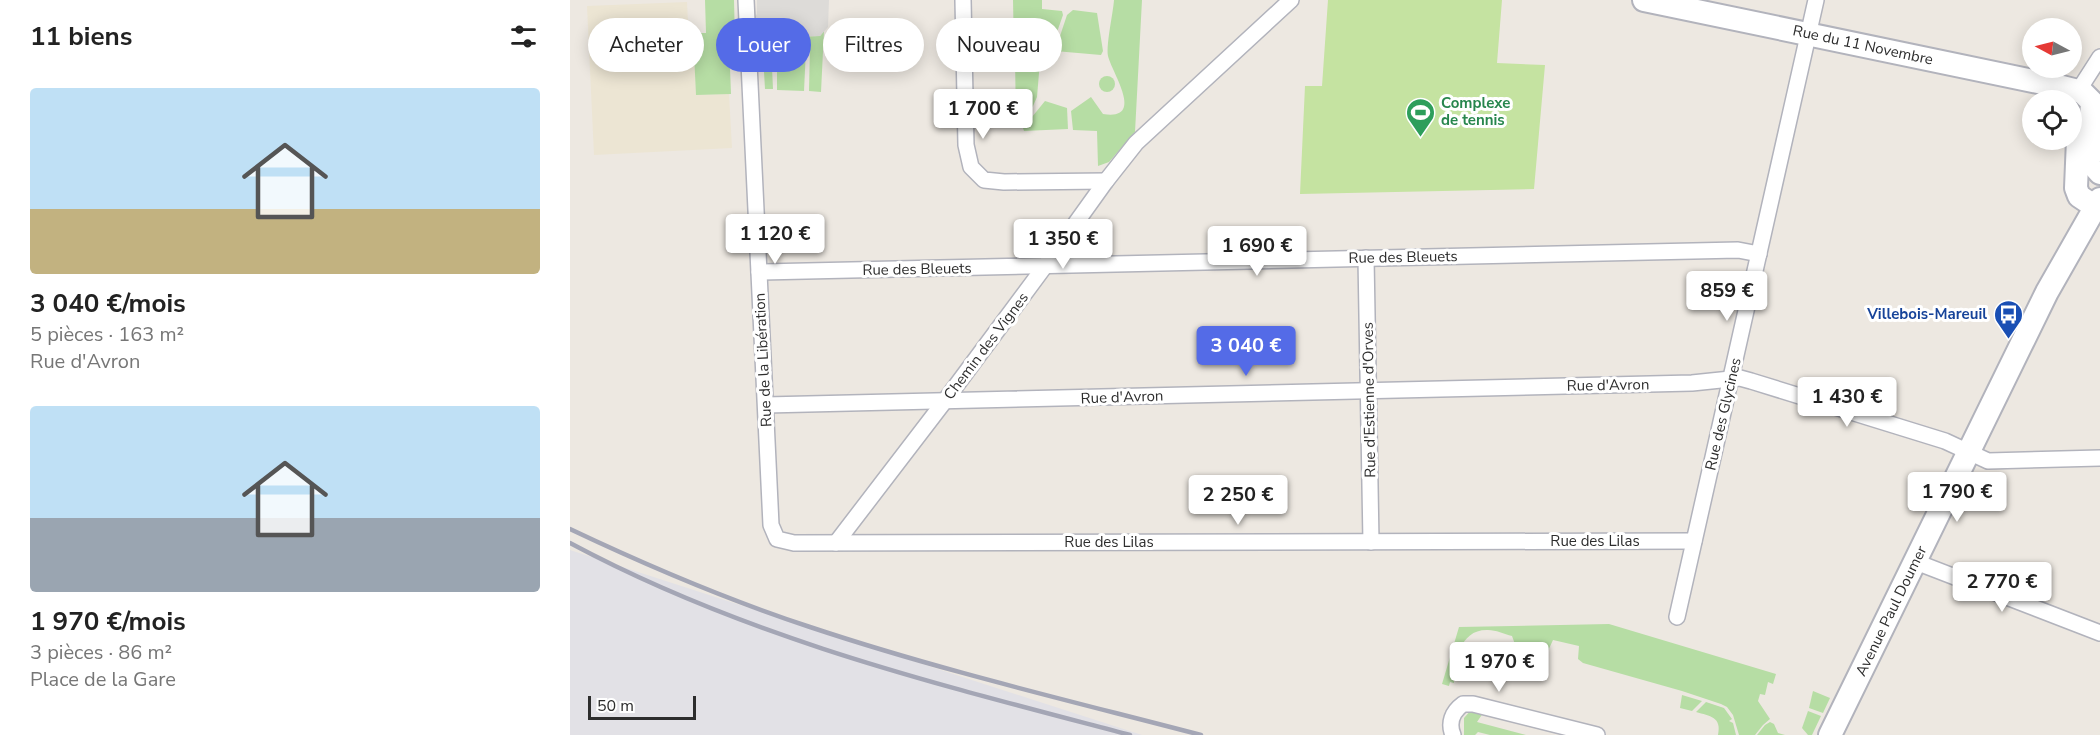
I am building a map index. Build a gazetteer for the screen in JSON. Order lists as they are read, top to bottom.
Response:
{
  "streets": {
    "street": [
      "Rue du 11 Novembre",
      "Rue des Bleuets",
      "Chemin des Vignes",
      "Rue de la Libération",
      "Rue d'Avron",
      "Rue d'Estienne d'Orves",
      "Rue des Glycines",
      "Rue des Lilas",
      "Avenue Paul Doumer"
    ]
  },
  "crossings": [
    ["Rue du 11 Novembre", "Rue des Glycines"],
    ["Rue des Bleuets", "Chemin des Vignes"],
    ["Rue des Bleuets", "Rue de la Libération"],
    ["Rue des Bleuets", "Rue d'Estienne d'Orves"],
    ["Rue des Bleuets", "Rue des Glycines"],
    ["Chemin des Vignes", "Rue d'Avron"],
    ["Chemin des Vignes", "Rue des Lilas"],
    ["Rue de la Libération", "Rue d'Avron"],
    ["Rue de la Libération", "Rue des Lilas"],
    ["Rue d'Avron", "Rue d'Estienne d'Orves"],
    ["Rue d'Avron", "Rue des Glycines"],
    ["Rue d'Avron", "Avenue Paul Doumer"],
    ["Rue d'Estienne d'Orves", "Rue des Lilas"],
    ["Rue des Glycines", "Rue des Lilas"]
  ],
  "places": {
    "sports": ["Complexe de tennis"],
    "bus stop": ["Villebois-Mareuil"]
  },
  "scale_bar": "50 m",
  "north": "left",
  "page": {
    "heading": "11 biens",
    "chip": [
      "Acheter",
      "Louer",
      "Filtres",
      "Nouveau"
    ],
    "list": [
      {
        "name": "3 040 €/mois",
        "note": "5 pièces · 163 m² · Rue d'Avron"
      },
      {
        "name": "1 970 €/mois",
        "note": "3 pièces · 86 m² · Place de la Gare"
      }
    ],
    "price": [
      "1 700 €",
      "1 120 €",
      "1 350 €",
      "1 690 €",
      "859 €",
      "3 040 €",
      "1 430 €",
      "1 790 €",
      "2 250 €",
      "2 770 €",
      "1 970 €"
    ],
    "scale": "50 m"
  }
}
